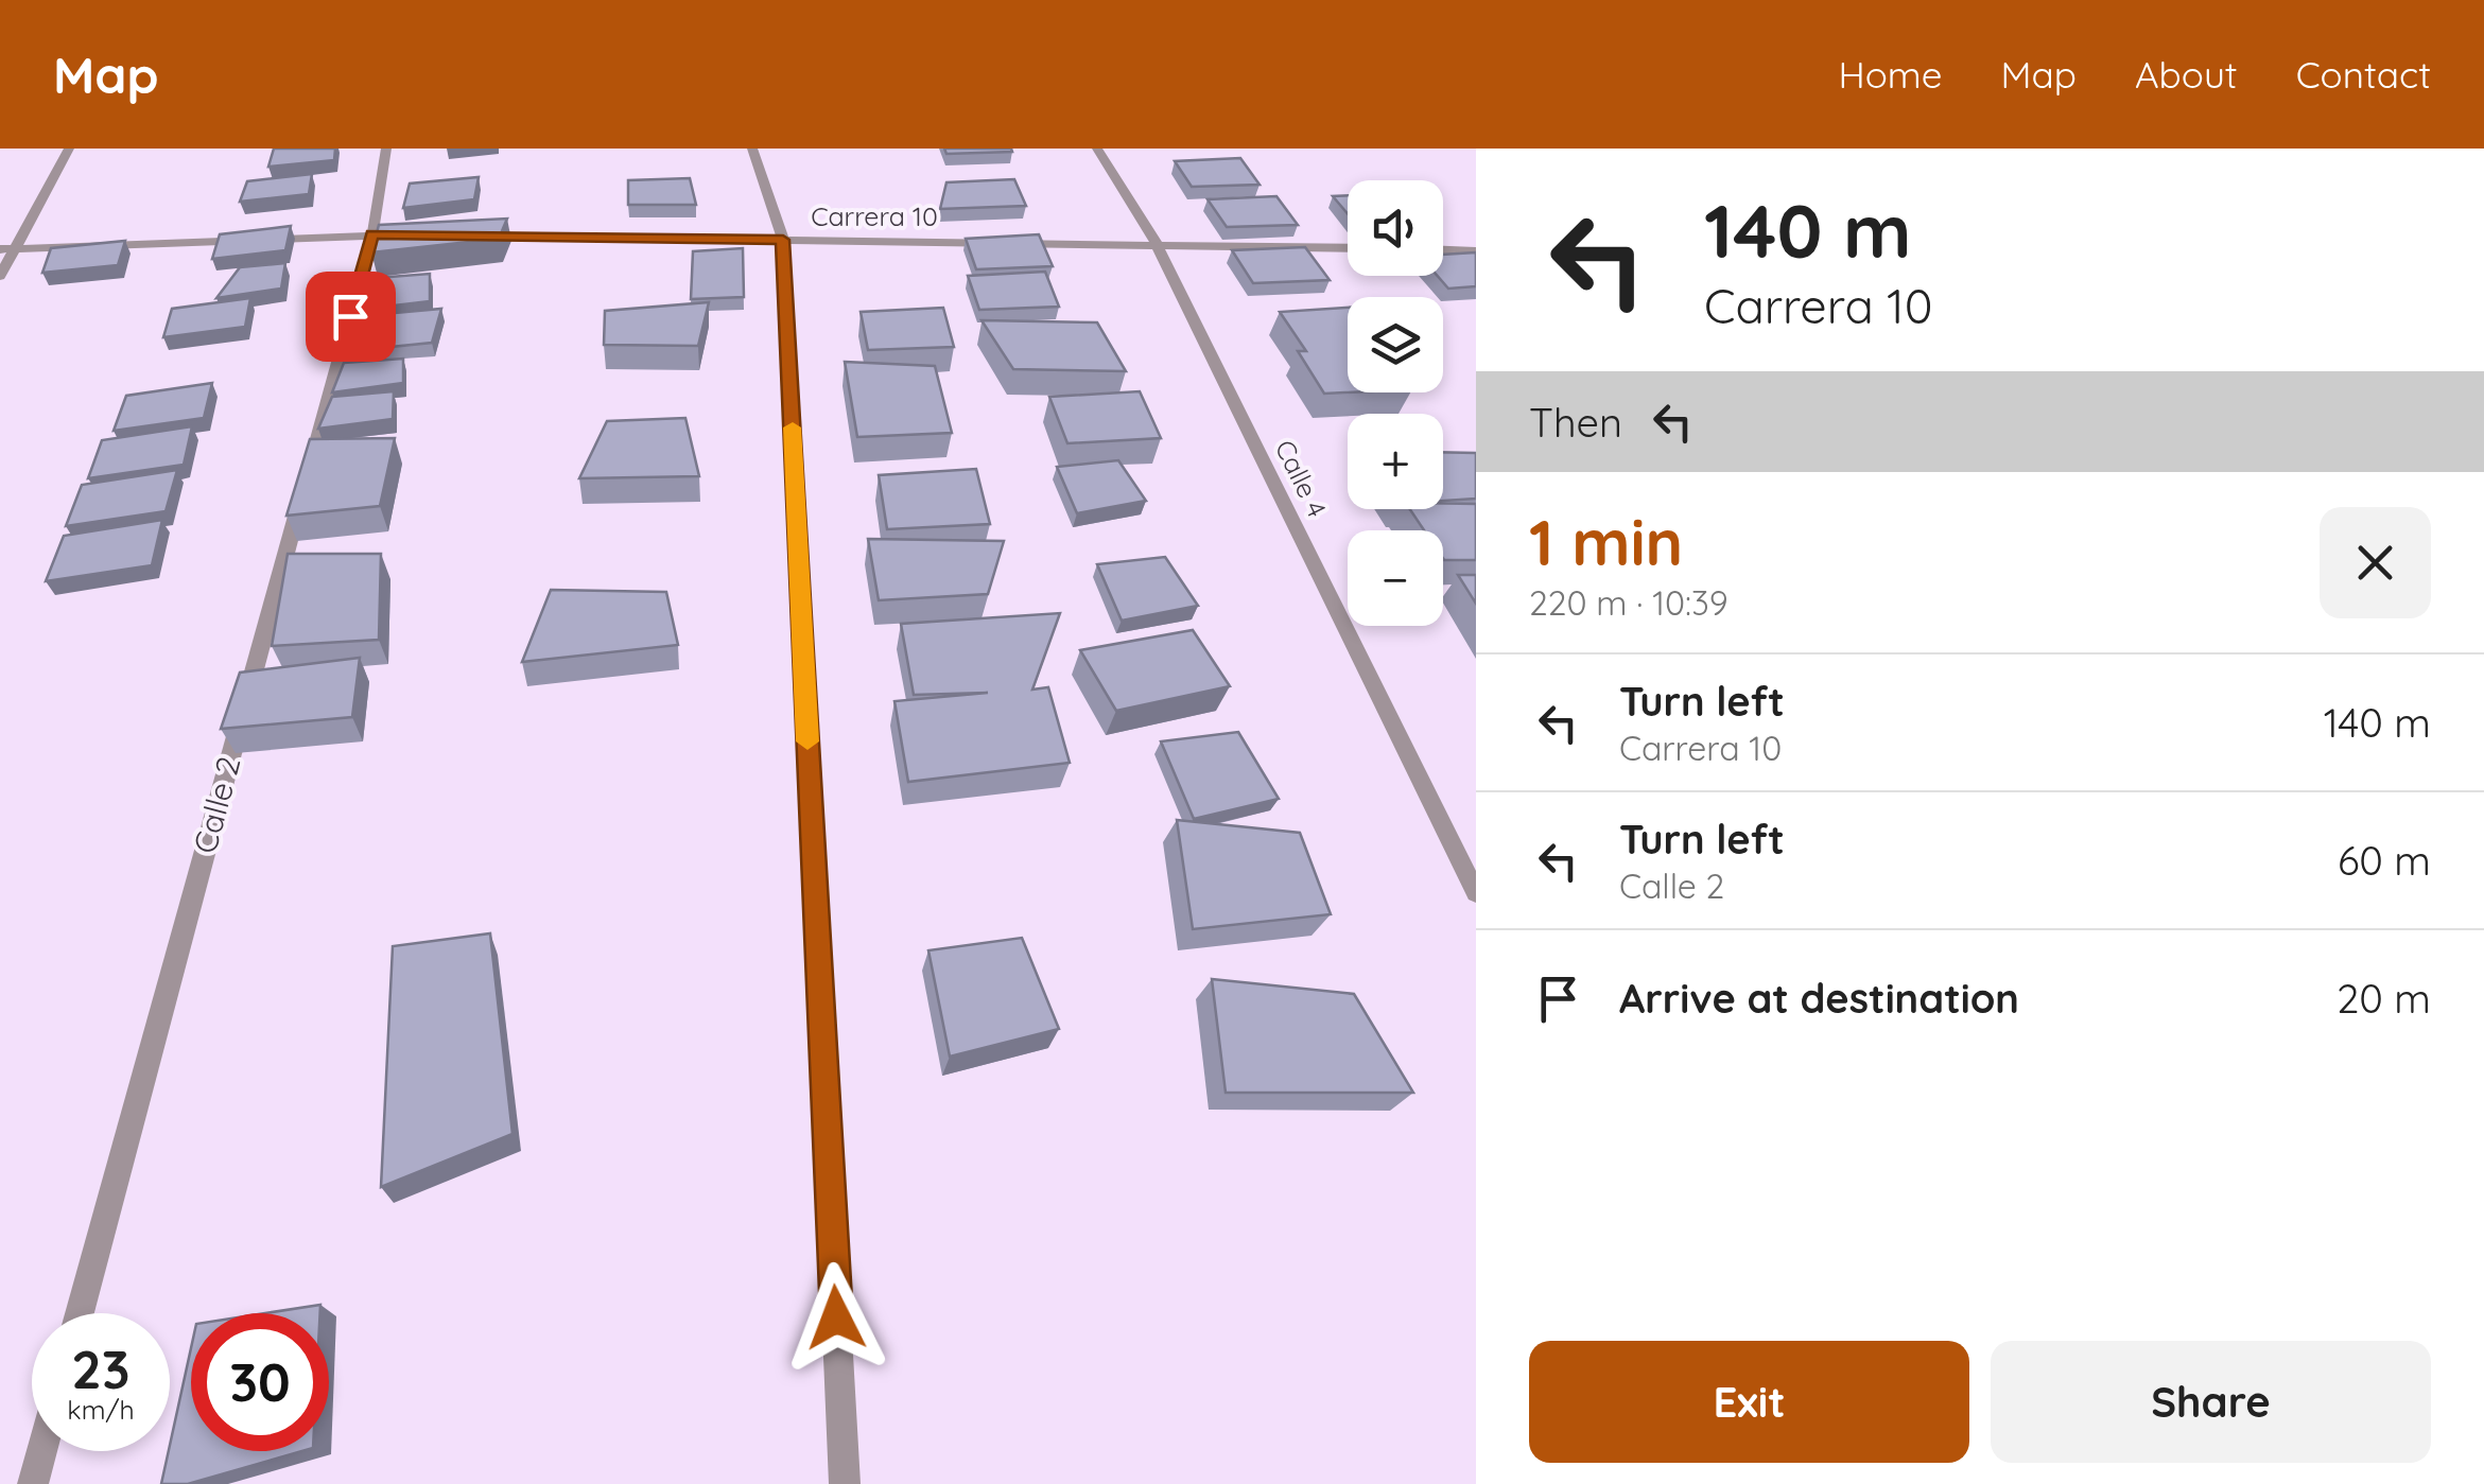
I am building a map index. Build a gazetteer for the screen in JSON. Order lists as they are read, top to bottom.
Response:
{
  "streets": {
    "street": ["Carrera 10", "Calle 4", "Calle 2"]
  },
  "crossings": [
    ["Carrera 10", "Calle 4"]
  ],
  "page": {
    "header": "Map",
    "nav": [
      "Home",
      "Map",
      "About",
      "Contact"
    ],
    "turn": ["140 m", "Carrera 10"],
    "map_buttons": ["+", "−"],
    "then": "Then",
    "heading": ["1 min", "220 m · 10:39"],
    "list": [
      {
        "name": "Turn left",
        "note": "Carrera 10",
        "value": "140 m"
      },
      {
        "name": "Turn left",
        "note": "Calle 2",
        "value": "60 m"
      },
      {
        "name": "Arrive at destination",
        "value": "20 m"
      }
    ],
    "speed": "23 km/h",
    "limit": "30",
    "buttons": ["Exit", "Share"]
  }
}
